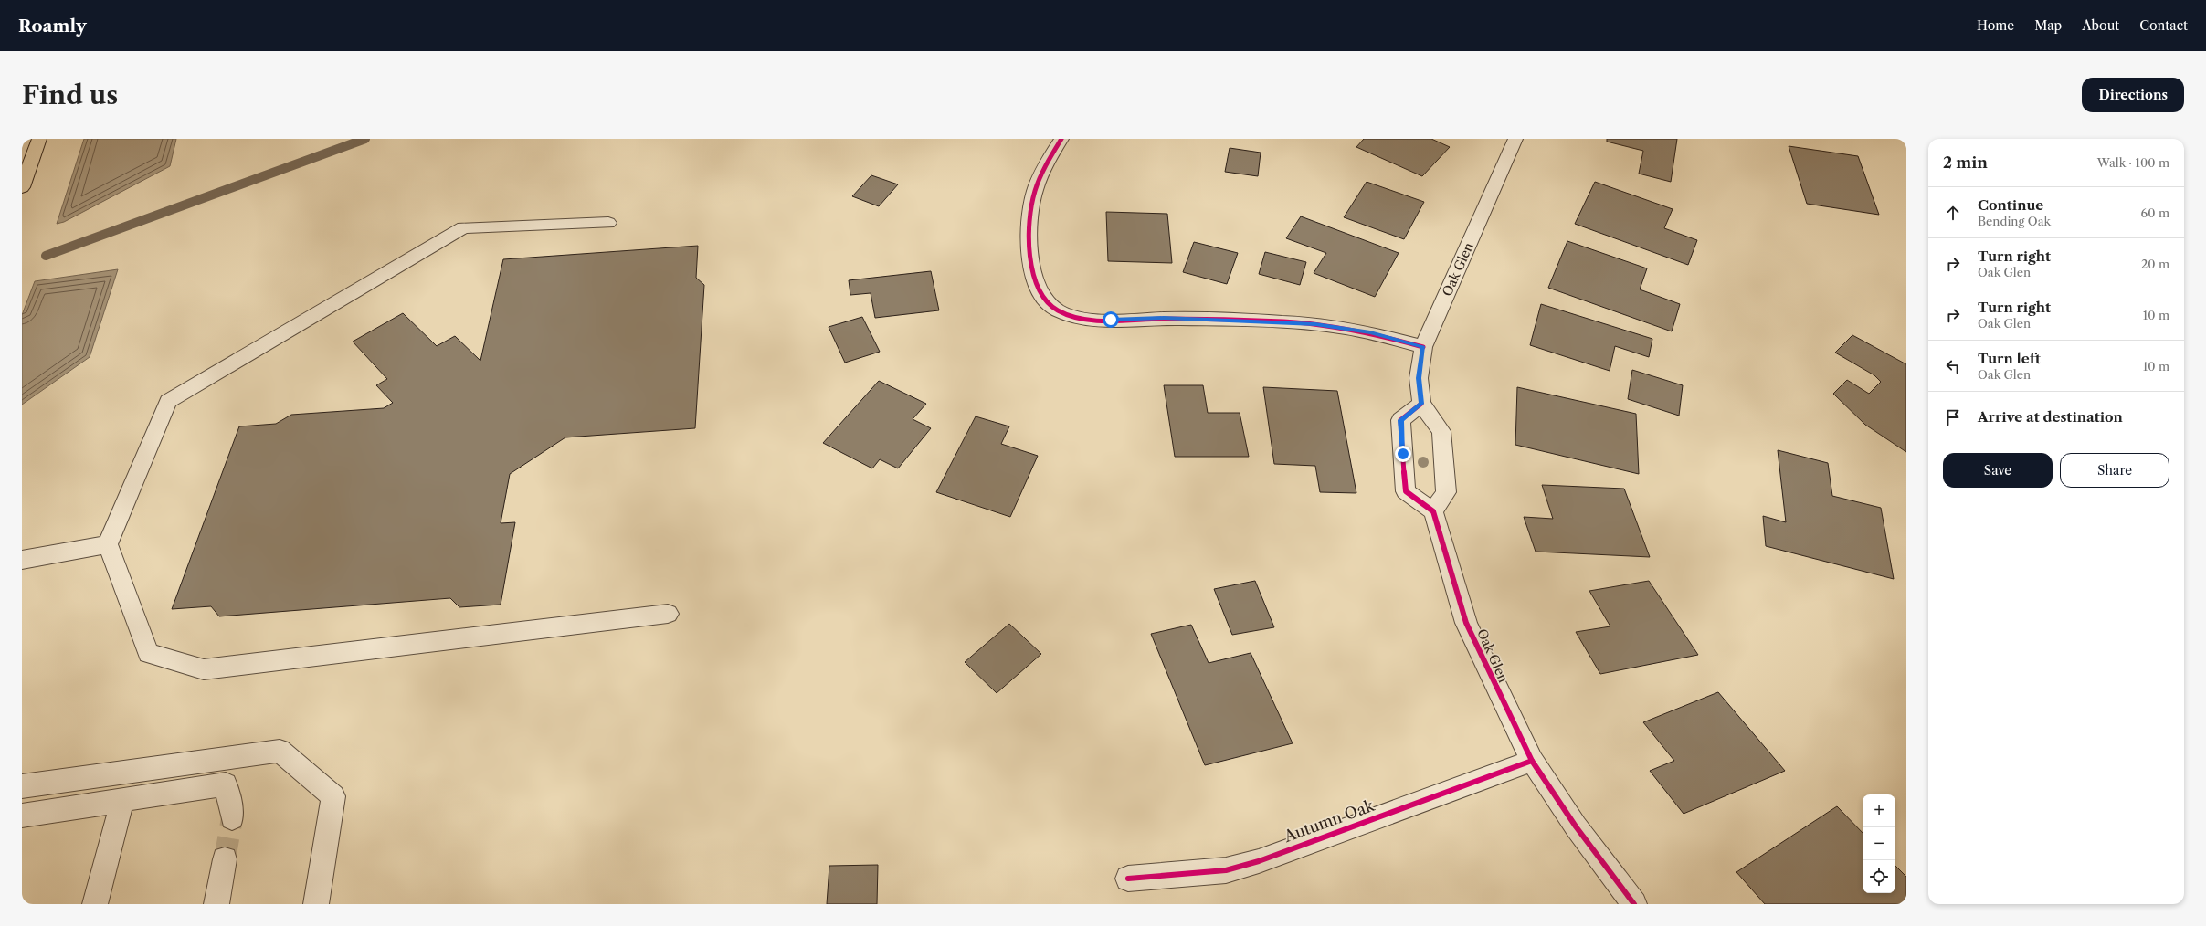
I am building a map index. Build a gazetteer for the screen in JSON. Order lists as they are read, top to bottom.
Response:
{
  "streets": {
    "street": ["Oak Glen", "Autumn Oak"]
  },
  "crossings": [
    ["Oak Glen", "Autumn Oak"]
  ],
  "page": {
    "header": "Roamly",
    "nav": [
      "Home",
      "Map",
      "About",
      "Contact"
    ],
    "buttons": [
      "Directions",
      ["Save", "Share"]
    ],
    "title": "Find us",
    "heading": ["2 min", "Walk · 100 m"],
    "list": [
      ["Continue", "Bending Oak", "60 m"],
      ["Turn right", "Oak Glen", "20 m"],
      ["Turn right", "Oak Glen", "10 m"],
      ["Turn left", "Oak Glen", "10 m"],
      "Arrive at destination"
    ],
    "map_buttons": ["+", "−"]
  }
}
